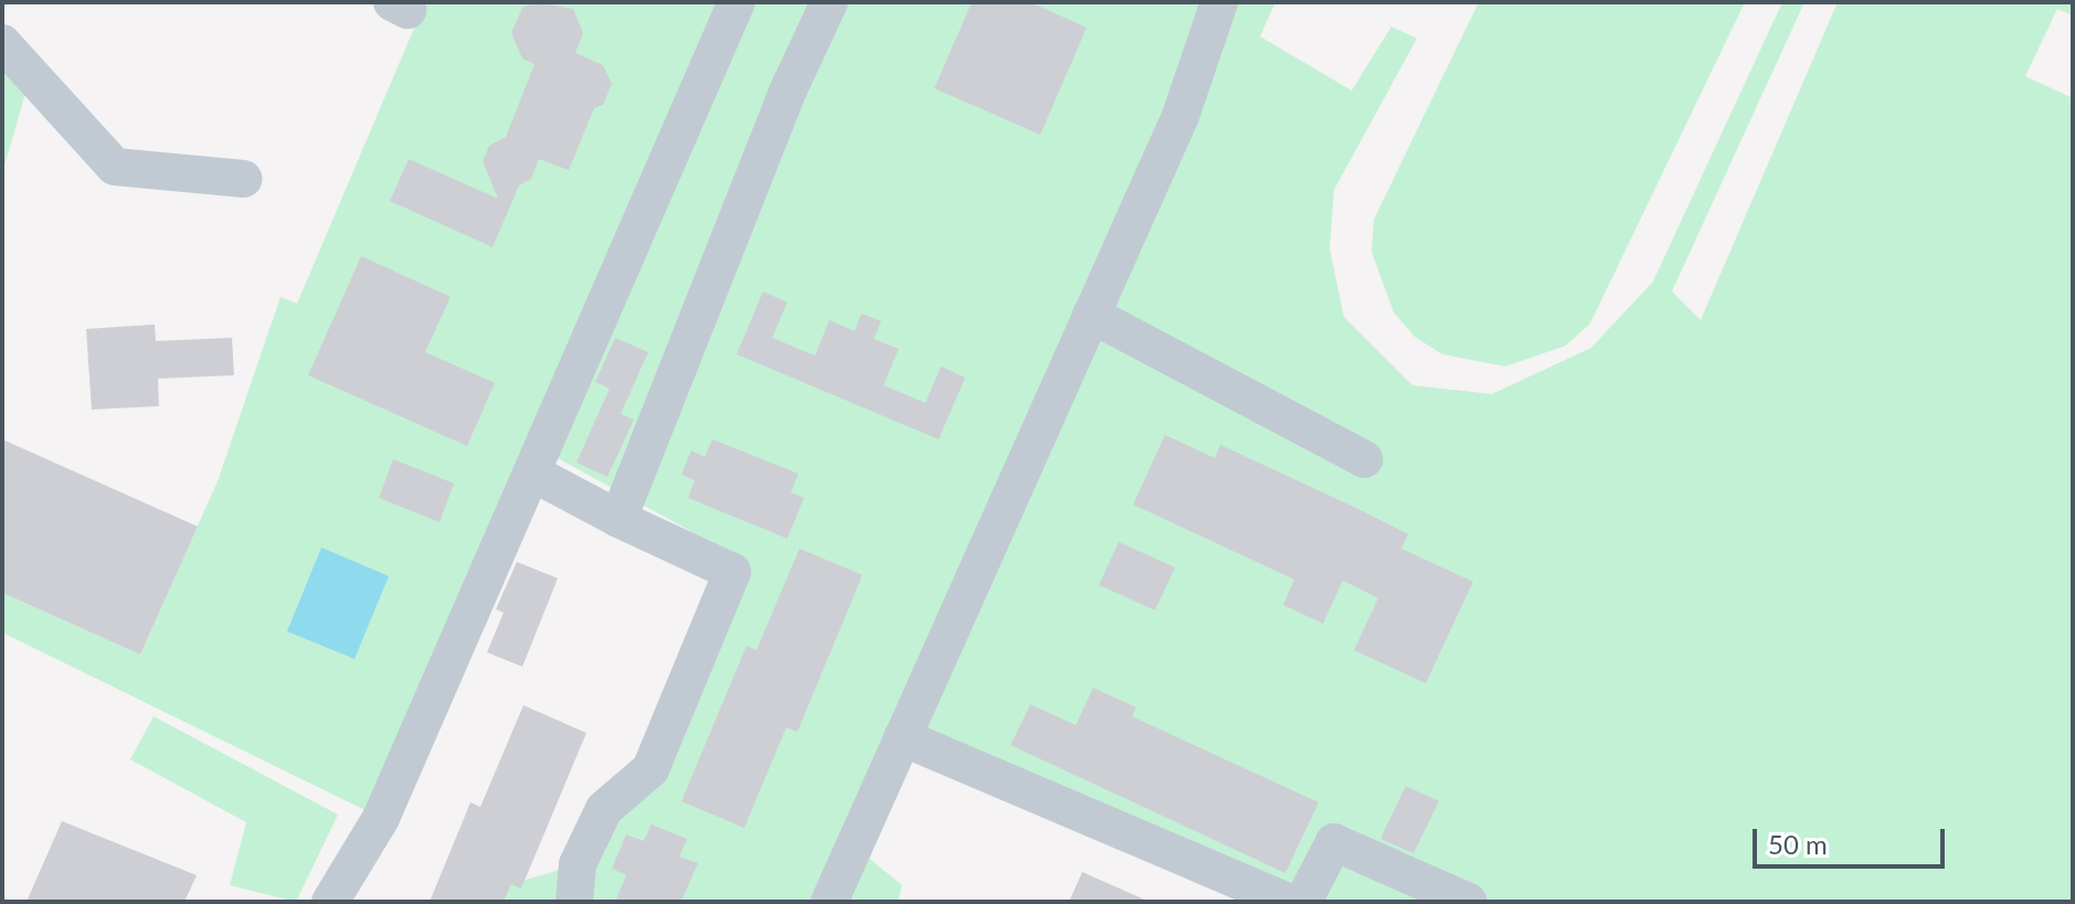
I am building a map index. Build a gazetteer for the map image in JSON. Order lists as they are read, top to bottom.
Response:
{
  "scale_bar": "50 m"
}
